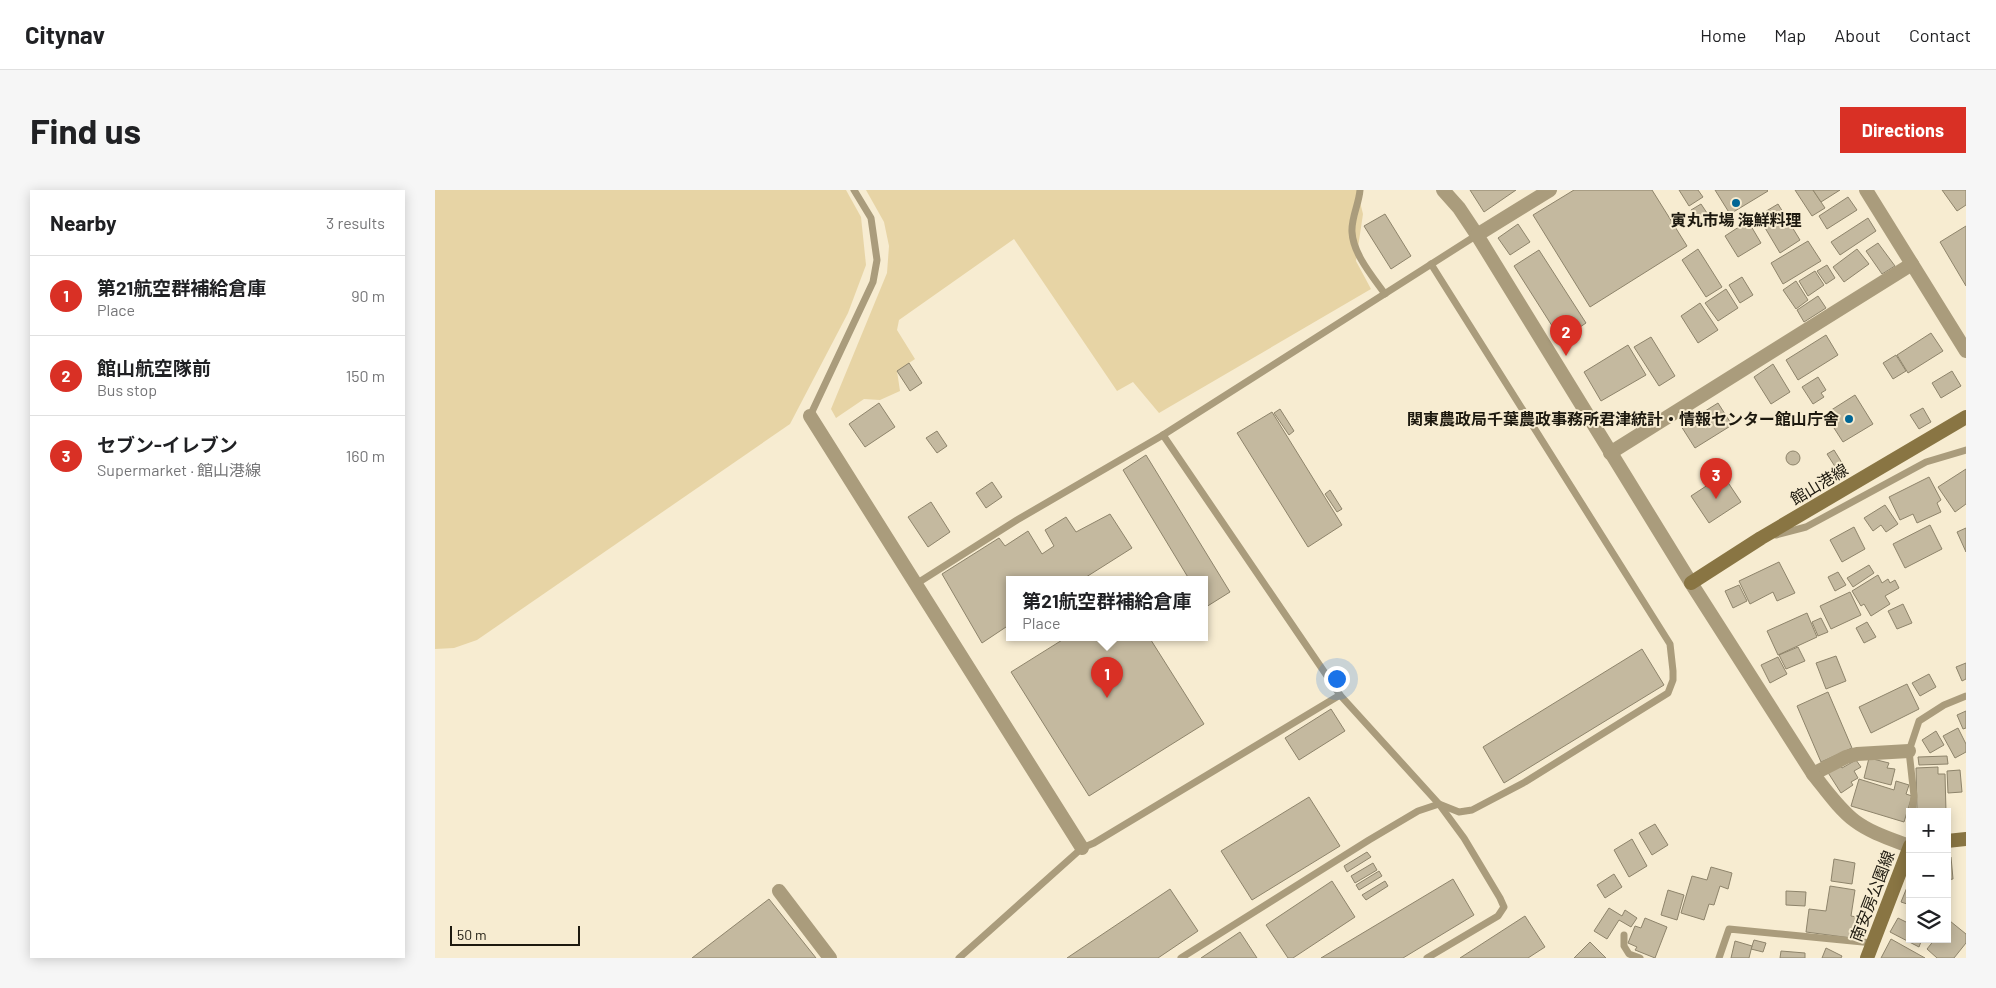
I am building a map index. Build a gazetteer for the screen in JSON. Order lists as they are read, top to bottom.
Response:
{
  "streets": {
    "main road": ["館山港線", "南安房公園線"]
  },
  "places": ["寅丸市場 海鮮料理", "関東農政局千葉農政事務所君津統計・情報センター館山庁舎"],
  "scale_bar": "50 m",
  "page": {
    "header": "Citynav",
    "nav": [
      "Home",
      "Map",
      "About",
      "Contact"
    ],
    "buttons": "Directions",
    "title": "Find us",
    "heading": ["Nearby", "3 results"],
    "list": [
      {
        "mark": "1",
        "name": "第21航空群補給倉庫",
        "note": "Place",
        "value": "90 m"
      },
      {
        "mark": "2",
        "name": "館山航空隊前",
        "note": "Bus stop",
        "value": "150 m"
      },
      {
        "mark": "3",
        "name": "セブン-イレブン",
        "note": "Supermarket · 館山港線",
        "value": "160 m"
      }
    ],
    "pins": ["2", "3", "1"],
    "popup": ["第21航空群補給倉庫", "Place"],
    "map_buttons": ["+", "−"],
    "scale": "50 m"
  }
}
